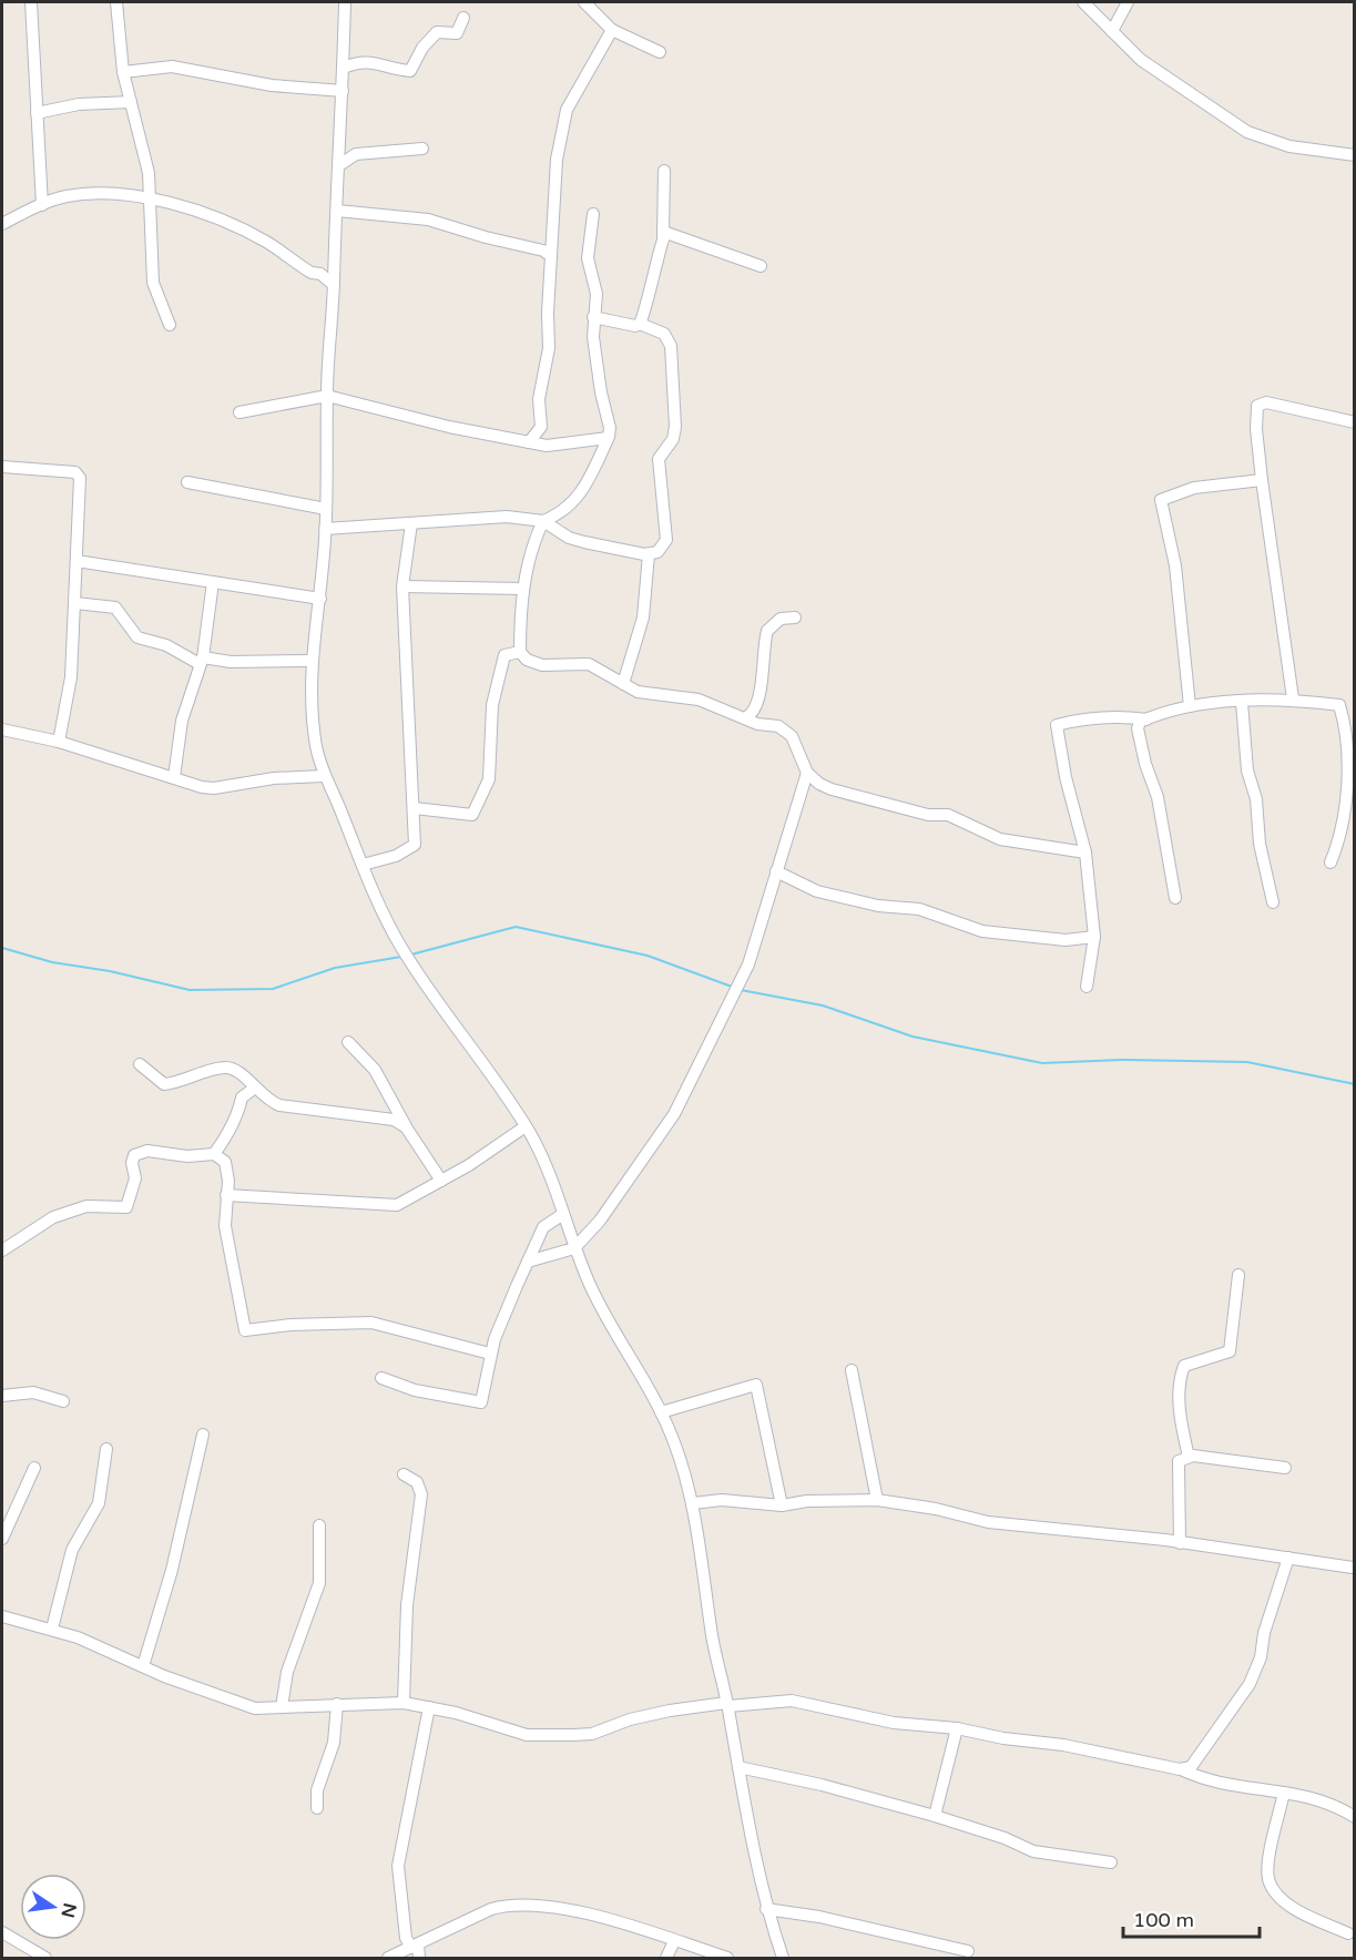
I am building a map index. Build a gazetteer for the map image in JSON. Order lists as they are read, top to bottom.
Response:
{
  "scale_bar": "100 m",
  "north": "right"
}
